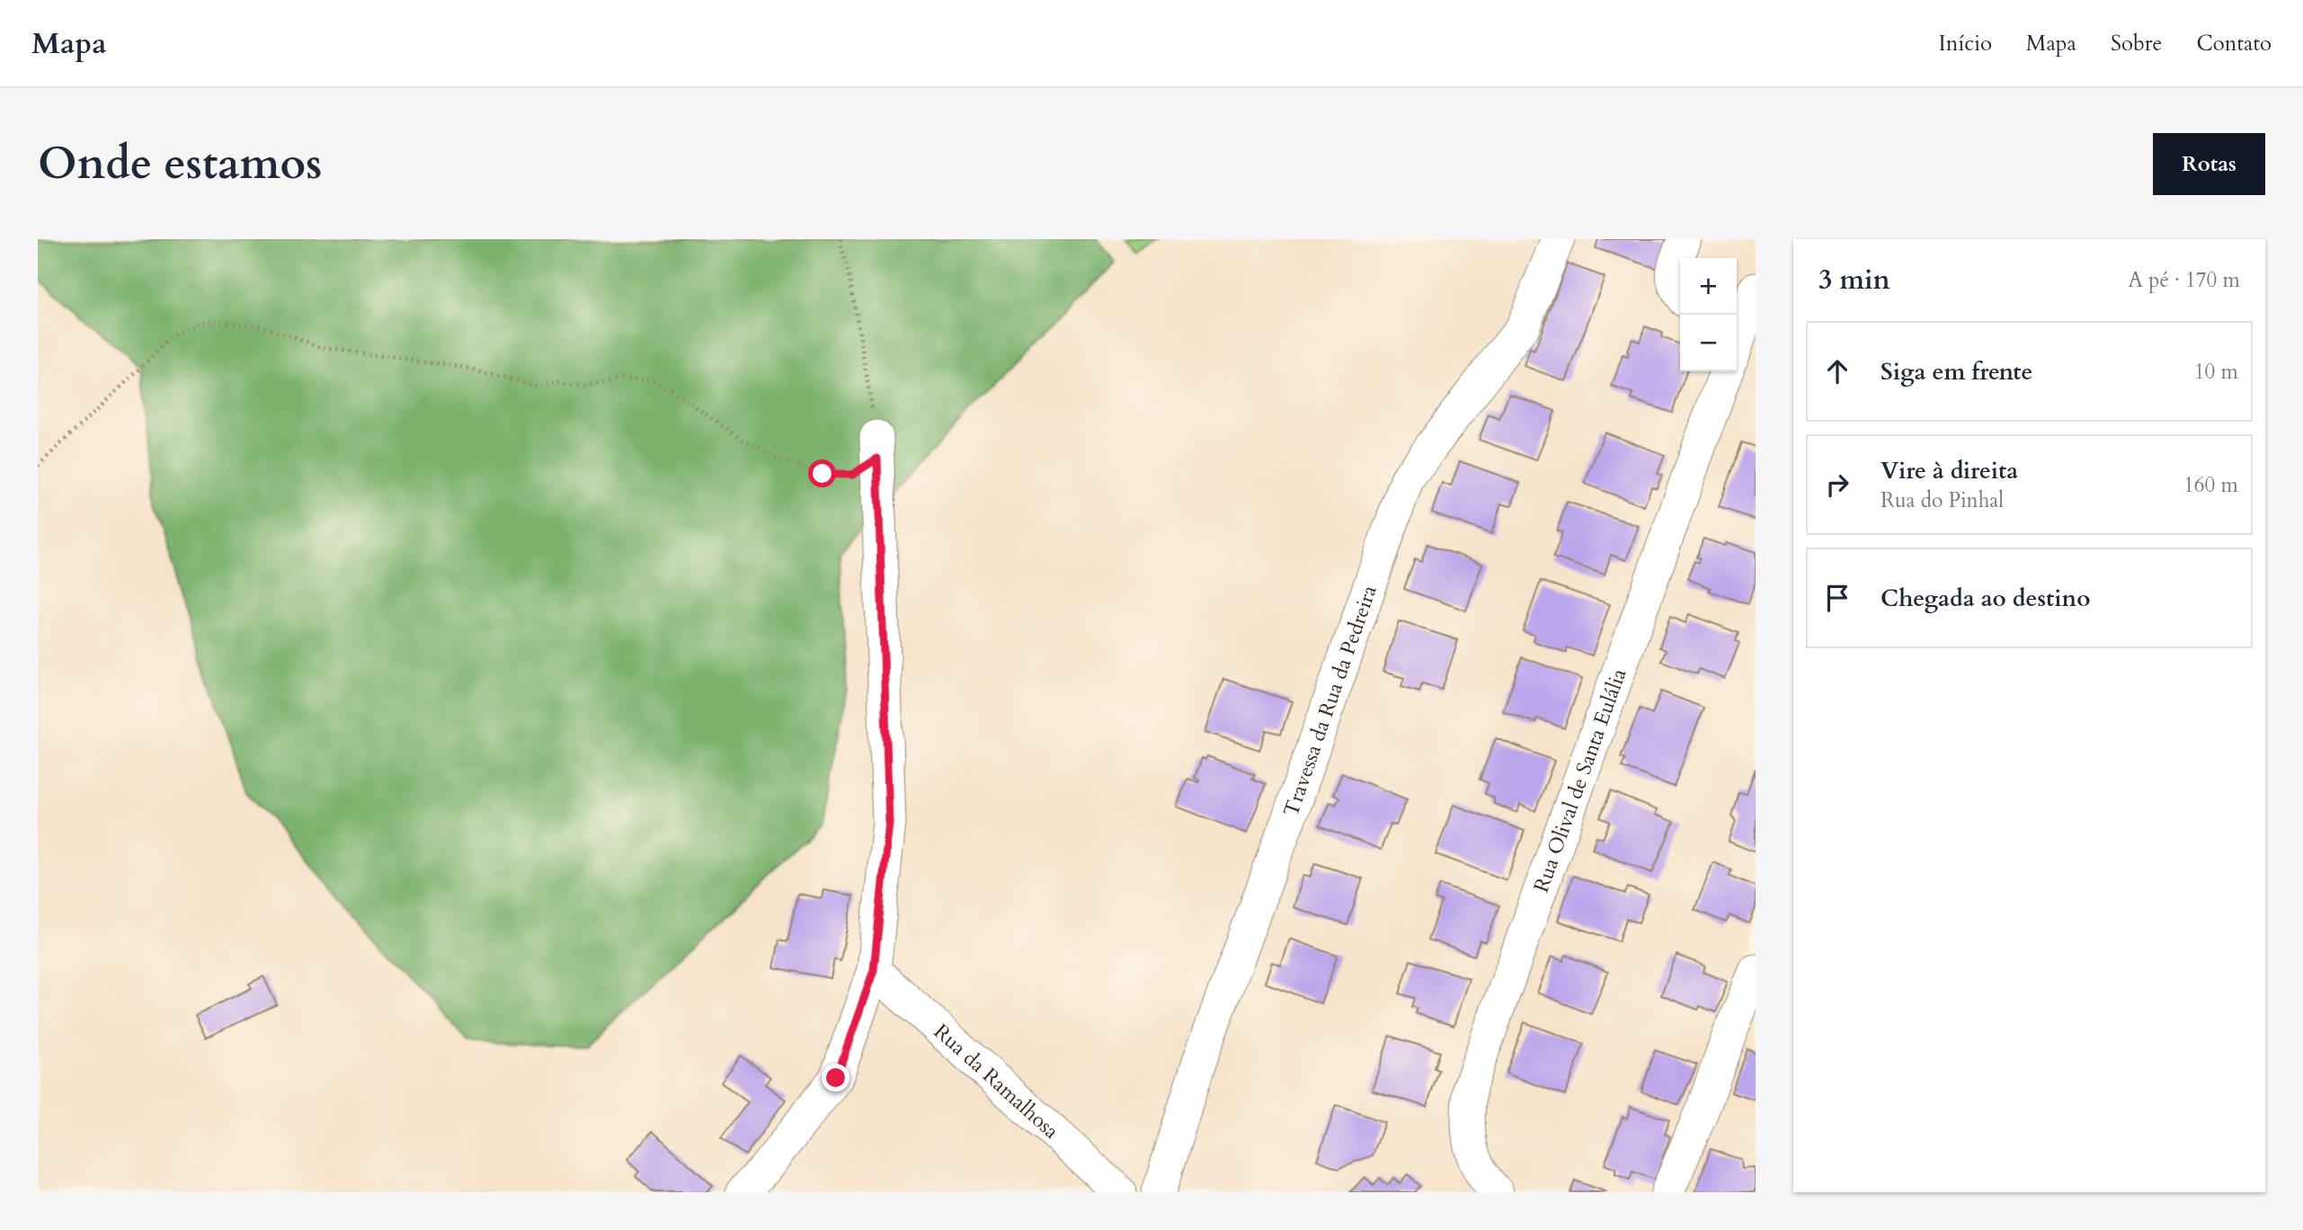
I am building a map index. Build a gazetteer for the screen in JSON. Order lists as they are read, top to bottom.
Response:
{
  "streets": {
    "street": ["Travessa da Rua da Pedreira", "Rua Olival de Santa Eulália", "Rua da Ramalhosa"]
  },
  "page": {
    "header": "Mapa",
    "nav": [
      "Início",
      "Mapa",
      "Sobre",
      "Contato"
    ],
    "buttons": "Rotas",
    "title": "Onde estamos",
    "heading": ["3 min", "A pé · 170 m"],
    "map_buttons": ["+", "−"],
    "list": [
      ["Siga em frente", "10 m"],
      ["Vire à direita", "Rua do Pinhal", "160 m"],
      "Chegada ao destino"
    ]
  }
}
